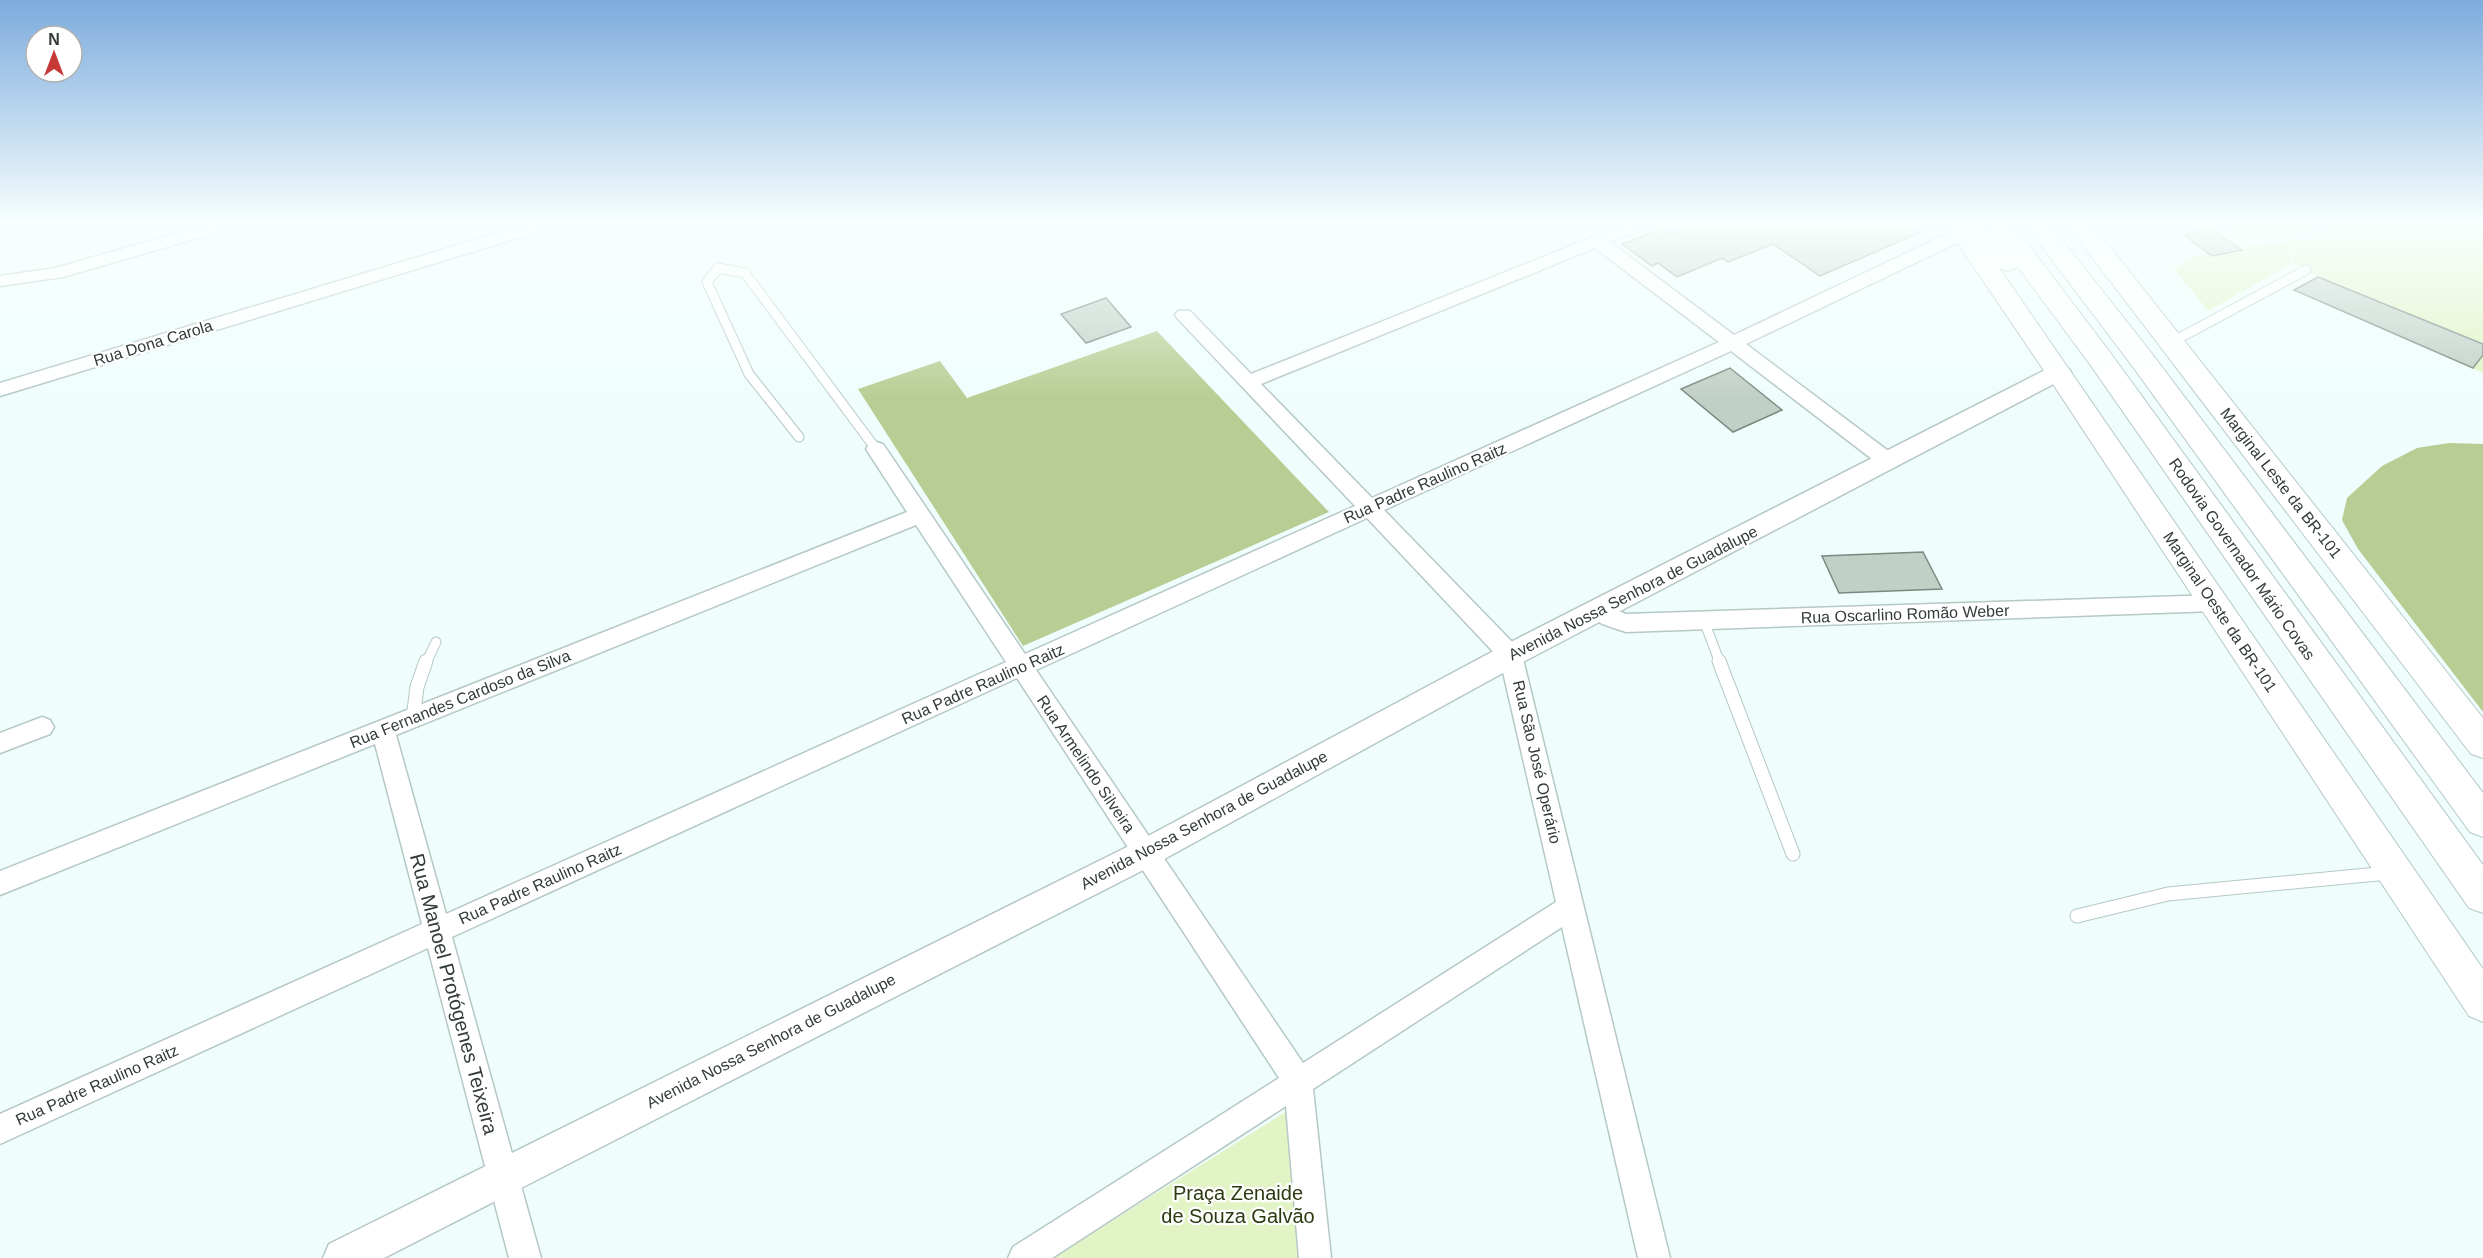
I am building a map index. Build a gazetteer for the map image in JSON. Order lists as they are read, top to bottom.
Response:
{
  "streets": {
    "main road": ["Marginal Leste da BR-101", "Rodovia Governador Mário Covas", "Marginal Oeste da BR-101"],
    "street": [
      "Rua Dona Carola",
      "Rua Padre Raulino Raitz",
      "Avenida Nossa Senhora de Guadalupe",
      "Rua Oscarlino Romão Weber",
      "Rua Fernandes Cardoso da Silva",
      "Rua São José Operário",
      "Rua Armelindo Silveira",
      "Rua Manoel Protógenes Teixeira"
    ]
  },
  "crossings": [
    ["Rua Padre Raulino Raitz", "Rua Armelindo Silveira"],
    ["Rua Padre Raulino Raitz", "Rua Manoel Protógenes Teixeira"],
    ["Avenida Nossa Senhora de Guadalupe", "Marginal Oeste da BR-101"],
    ["Avenida Nossa Senhora de Guadalupe", "Rua Oscarlino Romão Weber"],
    ["Avenida Nossa Senhora de Guadalupe", "Rua São José Operário"],
    ["Avenida Nossa Senhora de Guadalupe", "Rua Armelindo Silveira"],
    ["Avenida Nossa Senhora de Guadalupe", "Rua Manoel Protógenes Teixeira"],
    ["Marginal Oeste da BR-101", "Rua Oscarlino Romão Weber"],
    ["Rua Fernandes Cardoso da Silva", "Rua Armelindo Silveira"],
    ["Rua Fernandes Cardoso da Silva", "Rua Manoel Protógenes Teixeira"]
  ],
  "parks": ["Praça Zenaide de Souza Galvão"],
  "north": "top"
}
